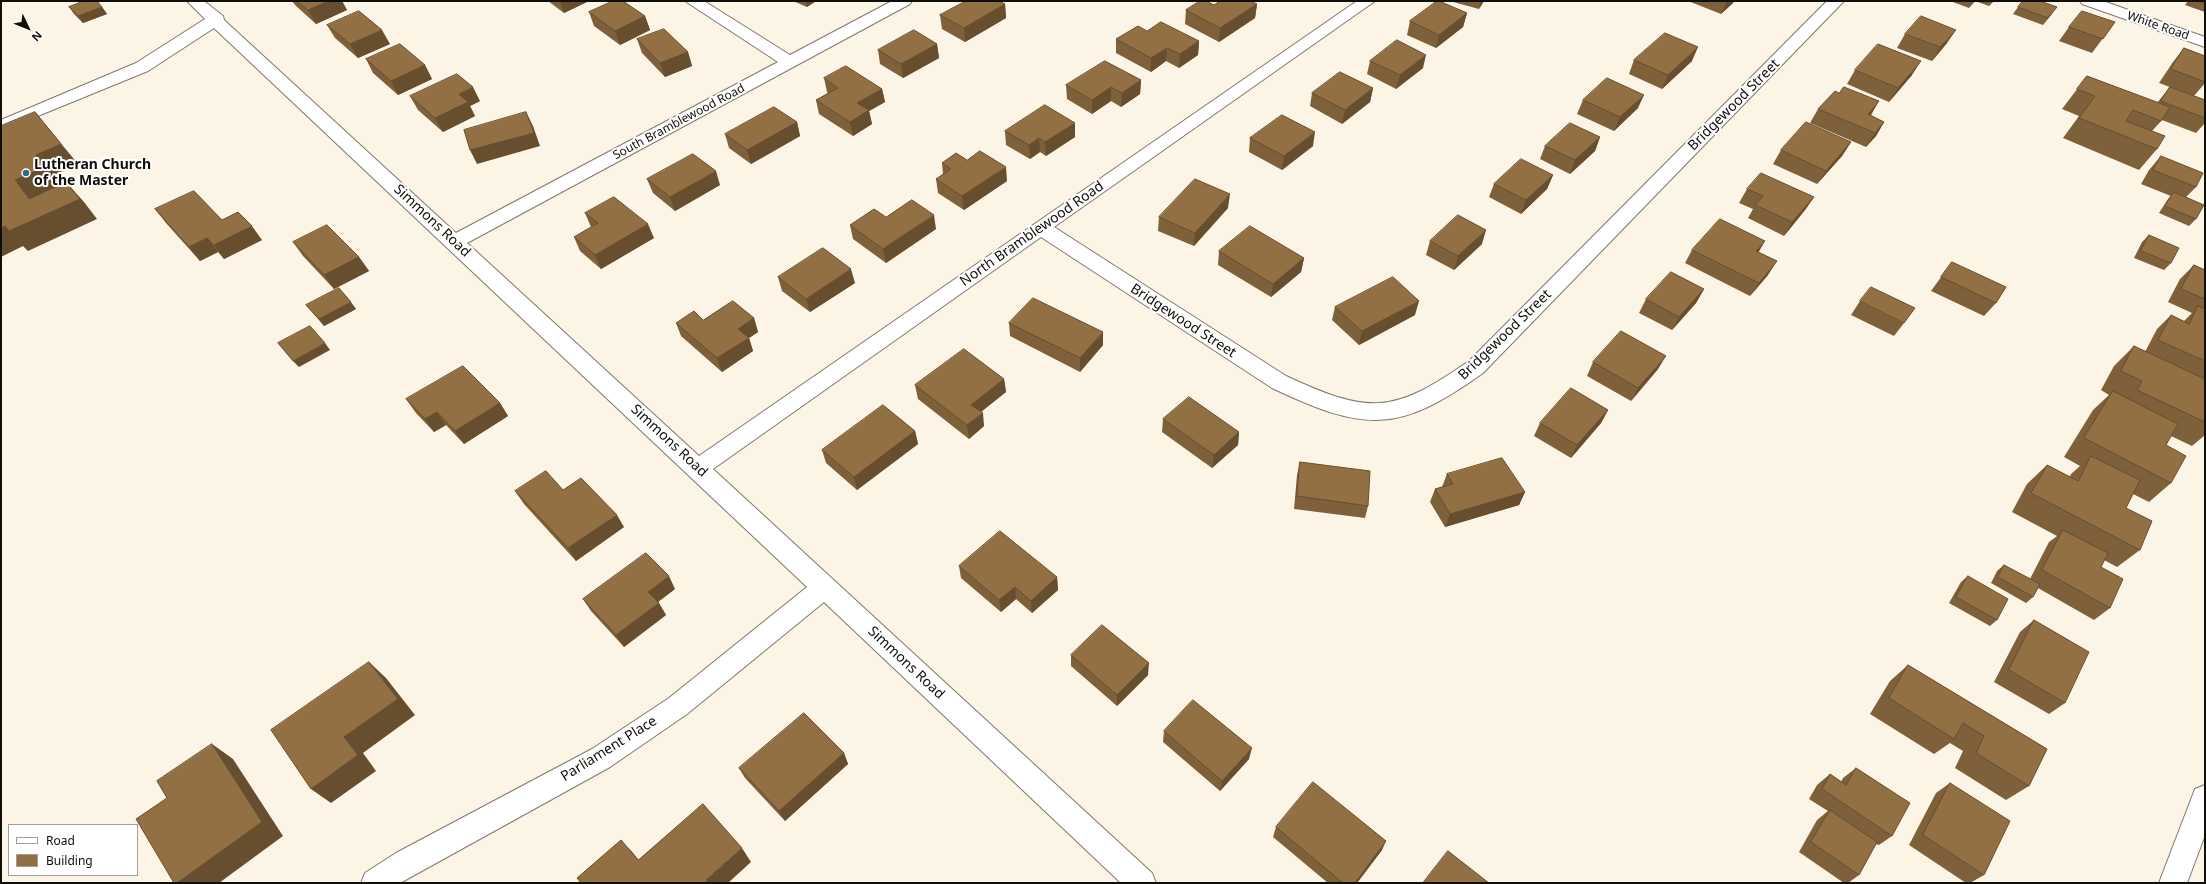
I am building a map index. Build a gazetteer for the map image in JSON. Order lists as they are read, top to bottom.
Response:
{
  "streets": {
    "street": [
      "White Road",
      "Bridgewood Street",
      "South Bramblewood Road",
      "Simmons Road",
      "North Bramblewood Road",
      "Parliament Place"
    ]
  },
  "crossings": [
    ["Bridgewood Street", "North Bramblewood Road"],
    ["South Bramblewood Road", "Simmons Road"],
    ["Simmons Road", "North Bramblewood Road"],
    ["Simmons Road", "Parliament Place"]
  ],
  "places": ["Lutheran Church of the Master"],
  "legend": ["Road", "Building"],
  "north": "bottom right"
}
